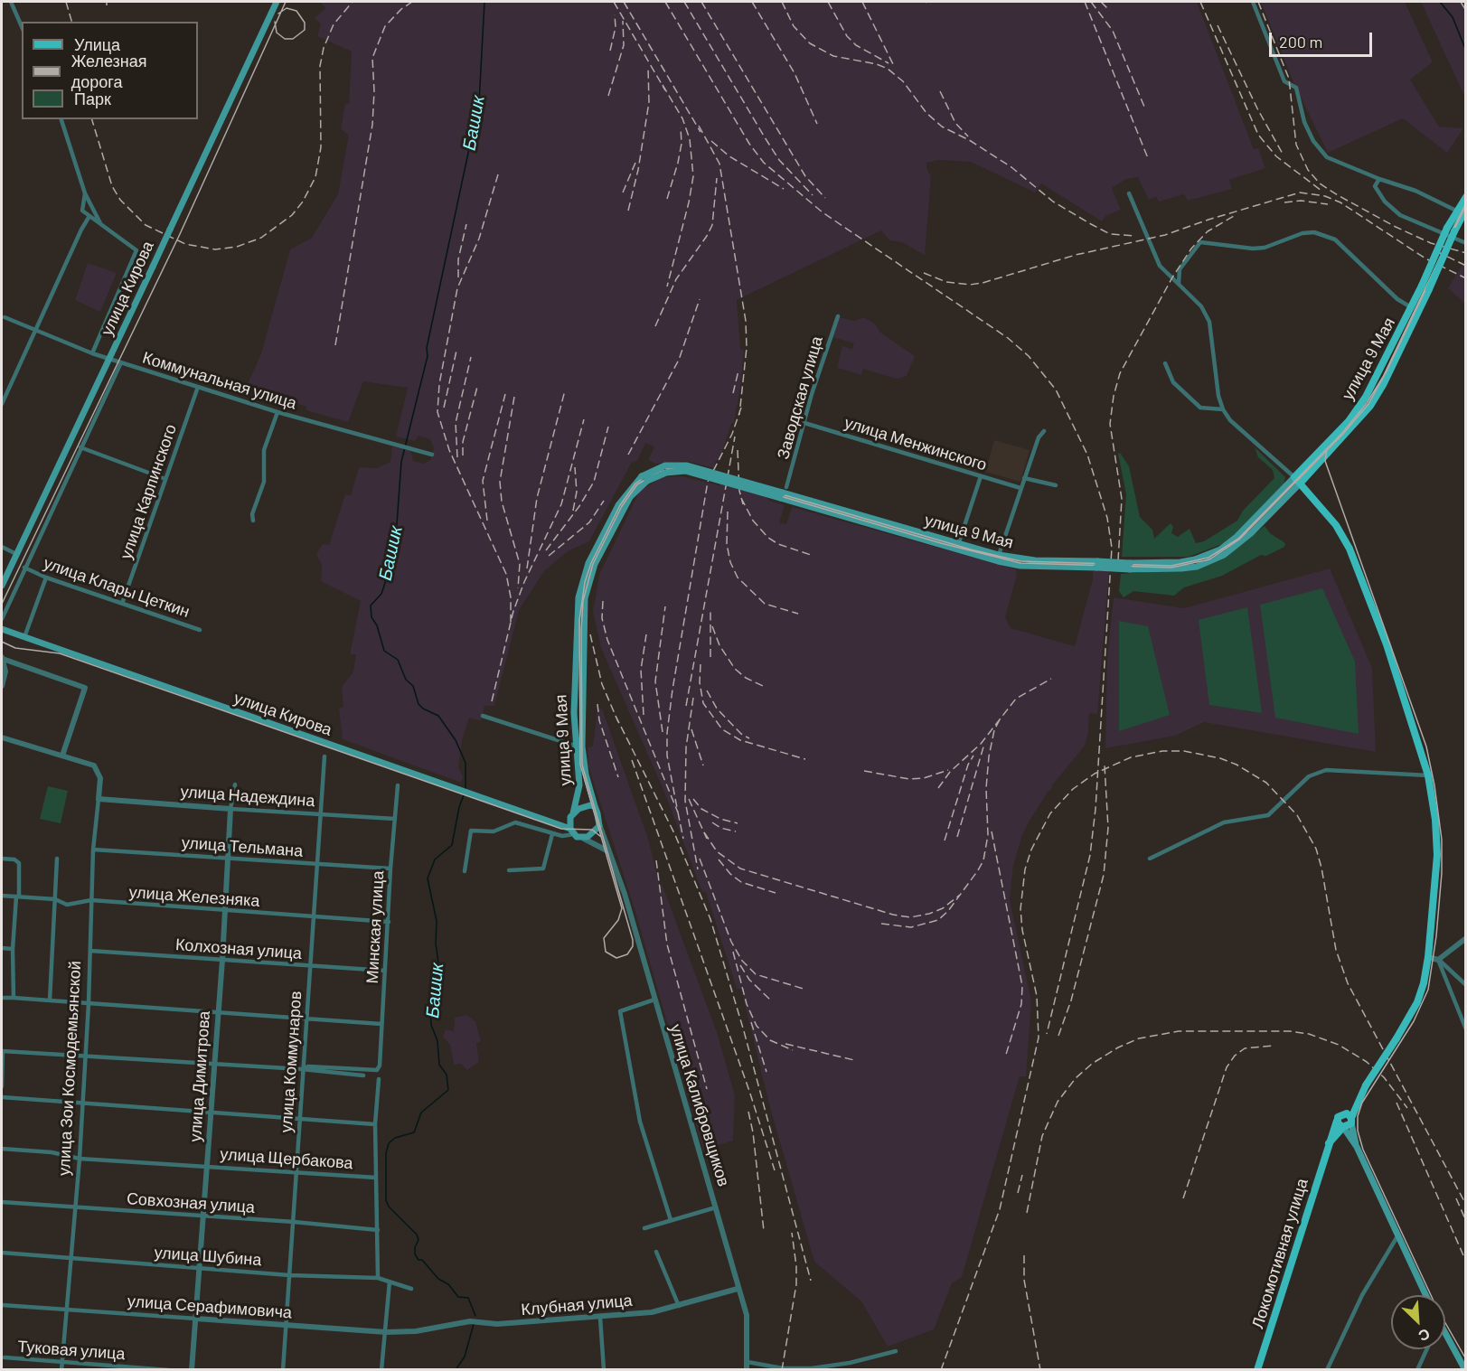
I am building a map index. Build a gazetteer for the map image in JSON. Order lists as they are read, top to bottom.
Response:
{
  "streets": {
    "main road": ["улица Кирова", "улица 9 Мая", "Локомотивная улица"],
    "street": [
      "Коммунальная улица",
      "Заводская улица",
      "улица Менжинского",
      "улица Карпинского",
      "улица Клары Цеткин",
      "улица Надеждина",
      "улица Тельмана",
      "улица Железняка",
      "Минская улица",
      "Колхозная улица",
      "улица Коммунаров",
      "улица Зои Космодемьянской",
      "улица Димитрова",
      "улица Калибровщиков",
      "улица Щербакова",
      "Совхозная улица",
      "улица Шубина",
      "Клубная улица",
      "улица Серафимовича",
      "Туковая улица"
    ]
  },
  "crossings": [
    ["улица Кирова", "улица 9 Мая"],
    ["улица Кирова", "Коммунальная улица"],
    ["улица Кирова", "улица Калибровщиков"],
    ["улица 9 Мая", "Заводская улица"],
    ["улица 9 Мая", "улица Калибровщиков"],
    ["Коммунальная улица", "улица Карпинского"],
    ["Заводская улица", "улица Менжинского"],
    ["улица Карпинского", "улица Клары Цеткин"],
    ["улица Надеждина", "Минская улица"],
    ["улица Надеждина", "улица Коммунаров"],
    ["улица Надеждина", "улица Зои Космодемьянской"],
    ["улица Надеждина", "улица Димитрова"],
    ["улица Тельмана", "Минская улица"],
    ["улица Тельмана", "улица Коммунаров"],
    ["улица Тельмана", "улица Зои Космодемьянской"],
    ["улица Тельмана", "улица Димитрова"],
    ["улица Железняка", "Минская улица"],
    ["улица Железняка", "улица Коммунаров"],
    ["улица Железняка", "улица Зои Космодемьянской"],
    ["улица Железняка", "улица Димитрова"],
    ["Минская улица", "Колхозная улица"],
    ["Колхозная улица", "улица Коммунаров"],
    ["Колхозная улица", "улица Зои Космодемьянской"],
    ["Колхозная улица", "улица Димитрова"],
    ["улица Коммунаров", "улица Щербакова"],
    ["улица Коммунаров", "Совхозная улица"],
    ["улица Коммунаров", "улица Шубина"],
    ["улица Коммунаров", "улица Серафимовича"],
    ["улица Зои Космодемьянской", "улица Щербакова"],
    ["улица Зои Космодемьянской", "Совхозная улица"],
    ["улица Зои Космодемьянской", "улица Шубина"],
    ["улица Зои Космодемьянской", "улица Серафимовича"],
    ["улица Зои Космодемьянской", "Туковая улица"],
    ["улица Димитрова", "улица Щербакова"],
    ["улица Димитрова", "Совхозная улица"],
    ["улица Димитрова", "улица Шубина"],
    ["улица Димитрова", "улица Серафимовича"],
    ["улица Калибровщиков", "Клубная улица"],
    ["Клубная улица", "улица Серафимовича"]
  ],
  "water": ["Башик"],
  "legend": ["Улица", "Железная дорога", "Парк"],
  "scale_bar": "200 m",
  "north": "bottom right"
}
